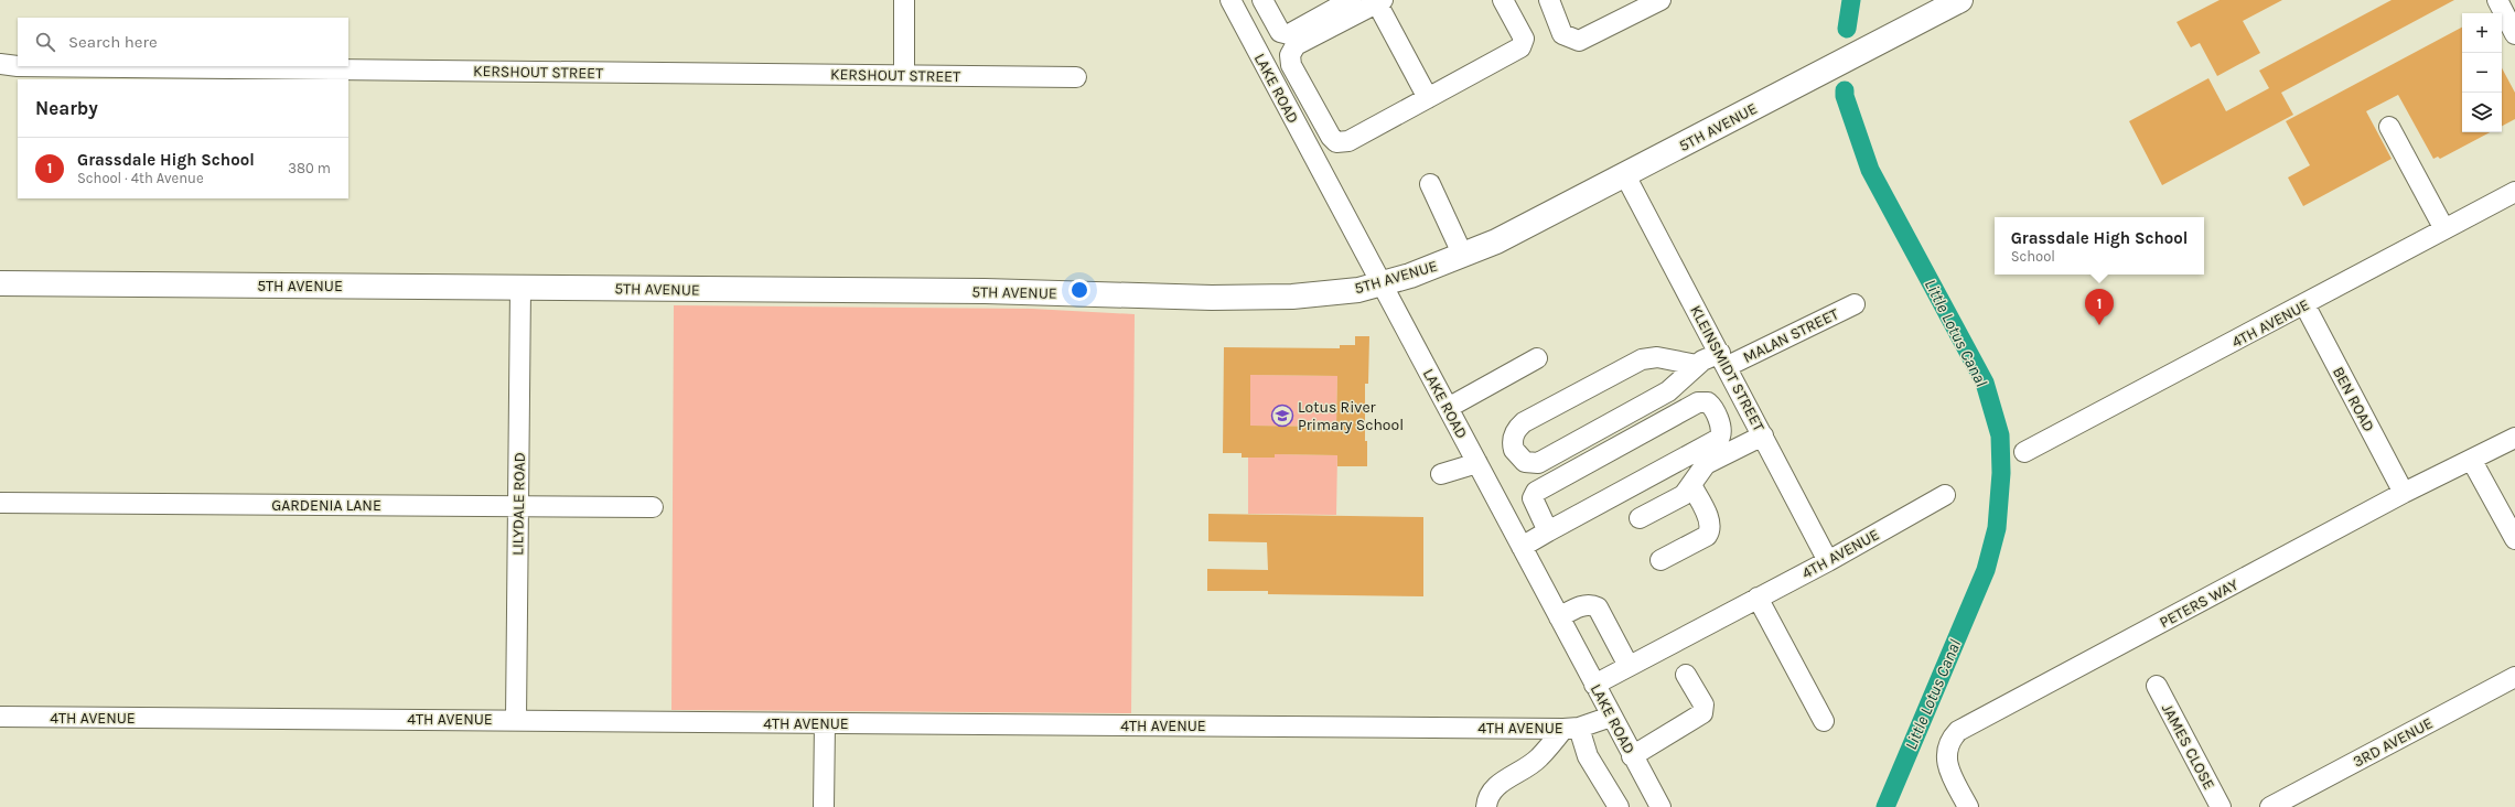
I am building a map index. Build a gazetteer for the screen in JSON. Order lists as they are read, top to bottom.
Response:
{
  "streets": {
    "main road": ["5TH AVENUE"],
    "street": [
      "KERSHOUT STREET",
      "LAKE ROAD",
      "4TH AVENUE",
      "MALAN STREET",
      "KLEINSMIDT STREET",
      "BEN ROAD",
      "LILYDALE ROAD",
      "GARDENIA LANE",
      "PETERS WAY",
      "3RD AVENUE",
      "JAMES CLOSE"
    ]
  },
  "crossings": [
    ["LAKE ROAD", "5TH AVENUE"],
    ["LAKE ROAD", "4TH AVENUE"],
    ["5TH AVENUE", "KLEINSMIDT STREET"],
    ["5TH AVENUE", "LILYDALE ROAD"],
    ["4TH AVENUE", "KLEINSMIDT STREET"],
    ["4TH AVENUE", "BEN ROAD"],
    ["4TH AVENUE", "LILYDALE ROAD"],
    ["MALAN STREET", "KLEINSMIDT STREET"],
    ["BEN ROAD", "PETERS WAY"],
    ["LILYDALE ROAD", "GARDENIA LANE"]
  ],
  "water": ["Little Lotus Canal"],
  "places": {
    "school or university": ["Lotus River Primary School"]
  },
  "page": {
    "map_buttons": ["+", "−"],
    "search": "Search here",
    "heading": "Nearby",
    "list": [
      {
        "mark": "1",
        "name": "Grassdale High School",
        "note": "School · 4th Avenue",
        "value": "380 m"
      }
    ],
    "popup": ["Grassdale High School", "School"],
    "pins": "1"
  }
}
